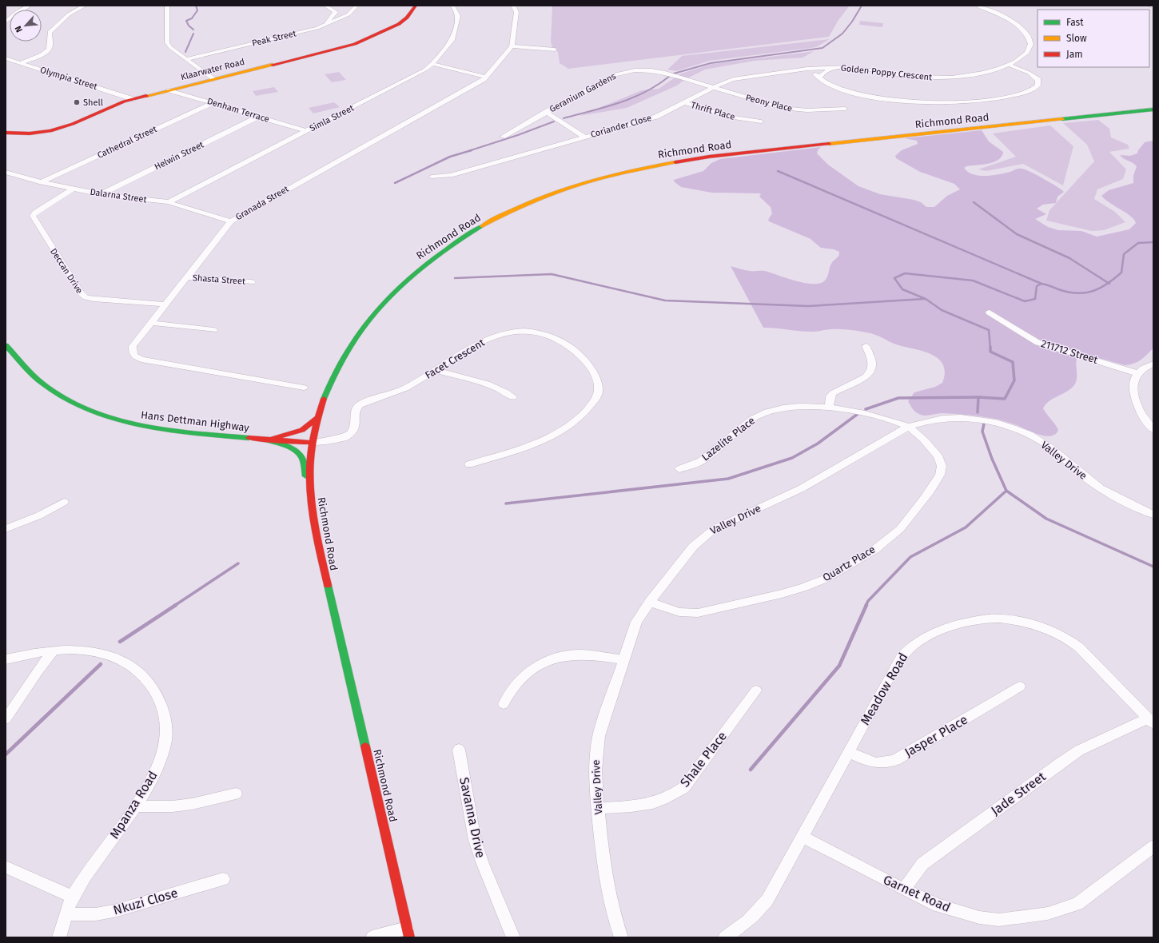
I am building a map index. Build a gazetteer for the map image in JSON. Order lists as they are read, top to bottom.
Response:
{
  "streets": {
    "main road": ["Klaarwater Road", "Richmond Road", "Hans Dettman Highway"],
    "street": [
      "Peak Street",
      "Golden Poppy Crescent",
      "Olympia Street",
      "Geranium Gardens",
      "Peony Place",
      "Denham Terrace",
      "Thrift Place",
      "Simla Street",
      "Coriander Close",
      "Cathedral Street",
      "Helwin Street",
      "Dalarna Street",
      "Granada Street",
      "Deccan Drive",
      "Shasta Street",
      "211712 Street",
      "Facet Crescent",
      "Lazelite Place",
      "Valley Drive",
      "Quartz Place",
      "Meadow Road",
      "Jasper Place",
      "Shale Place",
      "Jade Street",
      "Mpanza Road",
      "Savanna Drive",
      "Garnet Road",
      "Nkuzi Close"
    ]
  },
  "crossings": [
    ["Klaarwater Road", "Olympia Street"],
    ["Klaarwater Road", "Denham Terrace"],
    ["Golden Poppy Crescent", "Coriander Close"],
    ["Geranium Gardens", "Peony Place"],
    ["Geranium Gardens", "Coriander Close"],
    ["Peony Place", "Coriander Close"],
    ["Denham Terrace", "Simla Street"],
    ["Denham Terrace", "Cathedral Street"],
    ["Denham Terrace", "Helwin Street"],
    ["Thrift Place", "Coriander Close"],
    ["Simla Street", "Dalarna Street"],
    ["Richmond Road", "Facet Crescent"],
    ["Richmond Road", "Hans Dettman Highway"],
    ["Cathedral Street", "Dalarna Street"],
    ["Helwin Street", "Dalarna Street"],
    ["Dalarna Street", "Granada Street"],
    ["Dalarna Street", "Deccan Drive"],
    ["Granada Street", "Deccan Drive"],
    ["Granada Street", "Shasta Street"],
    ["Facet Crescent", "Hans Dettman Highway"],
    ["Lazelite Place", "Valley Drive"],
    ["Lazelite Place", "Quartz Place"],
    ["Valley Drive", "Quartz Place"],
    ["Valley Drive", "Shale Place"],
    ["Meadow Road", "Jasper Place"],
    ["Meadow Road", "Jade Street"],
    ["Meadow Road", "Garnet Road"],
    ["Jade Street", "Garnet Road"],
    ["Mpanza Road", "Nkuzi Close"]
  ],
  "places": ["Shell"],
  "legend": ["Fast", "Slow", "Jam"],
  "north": "bottom left"
}
